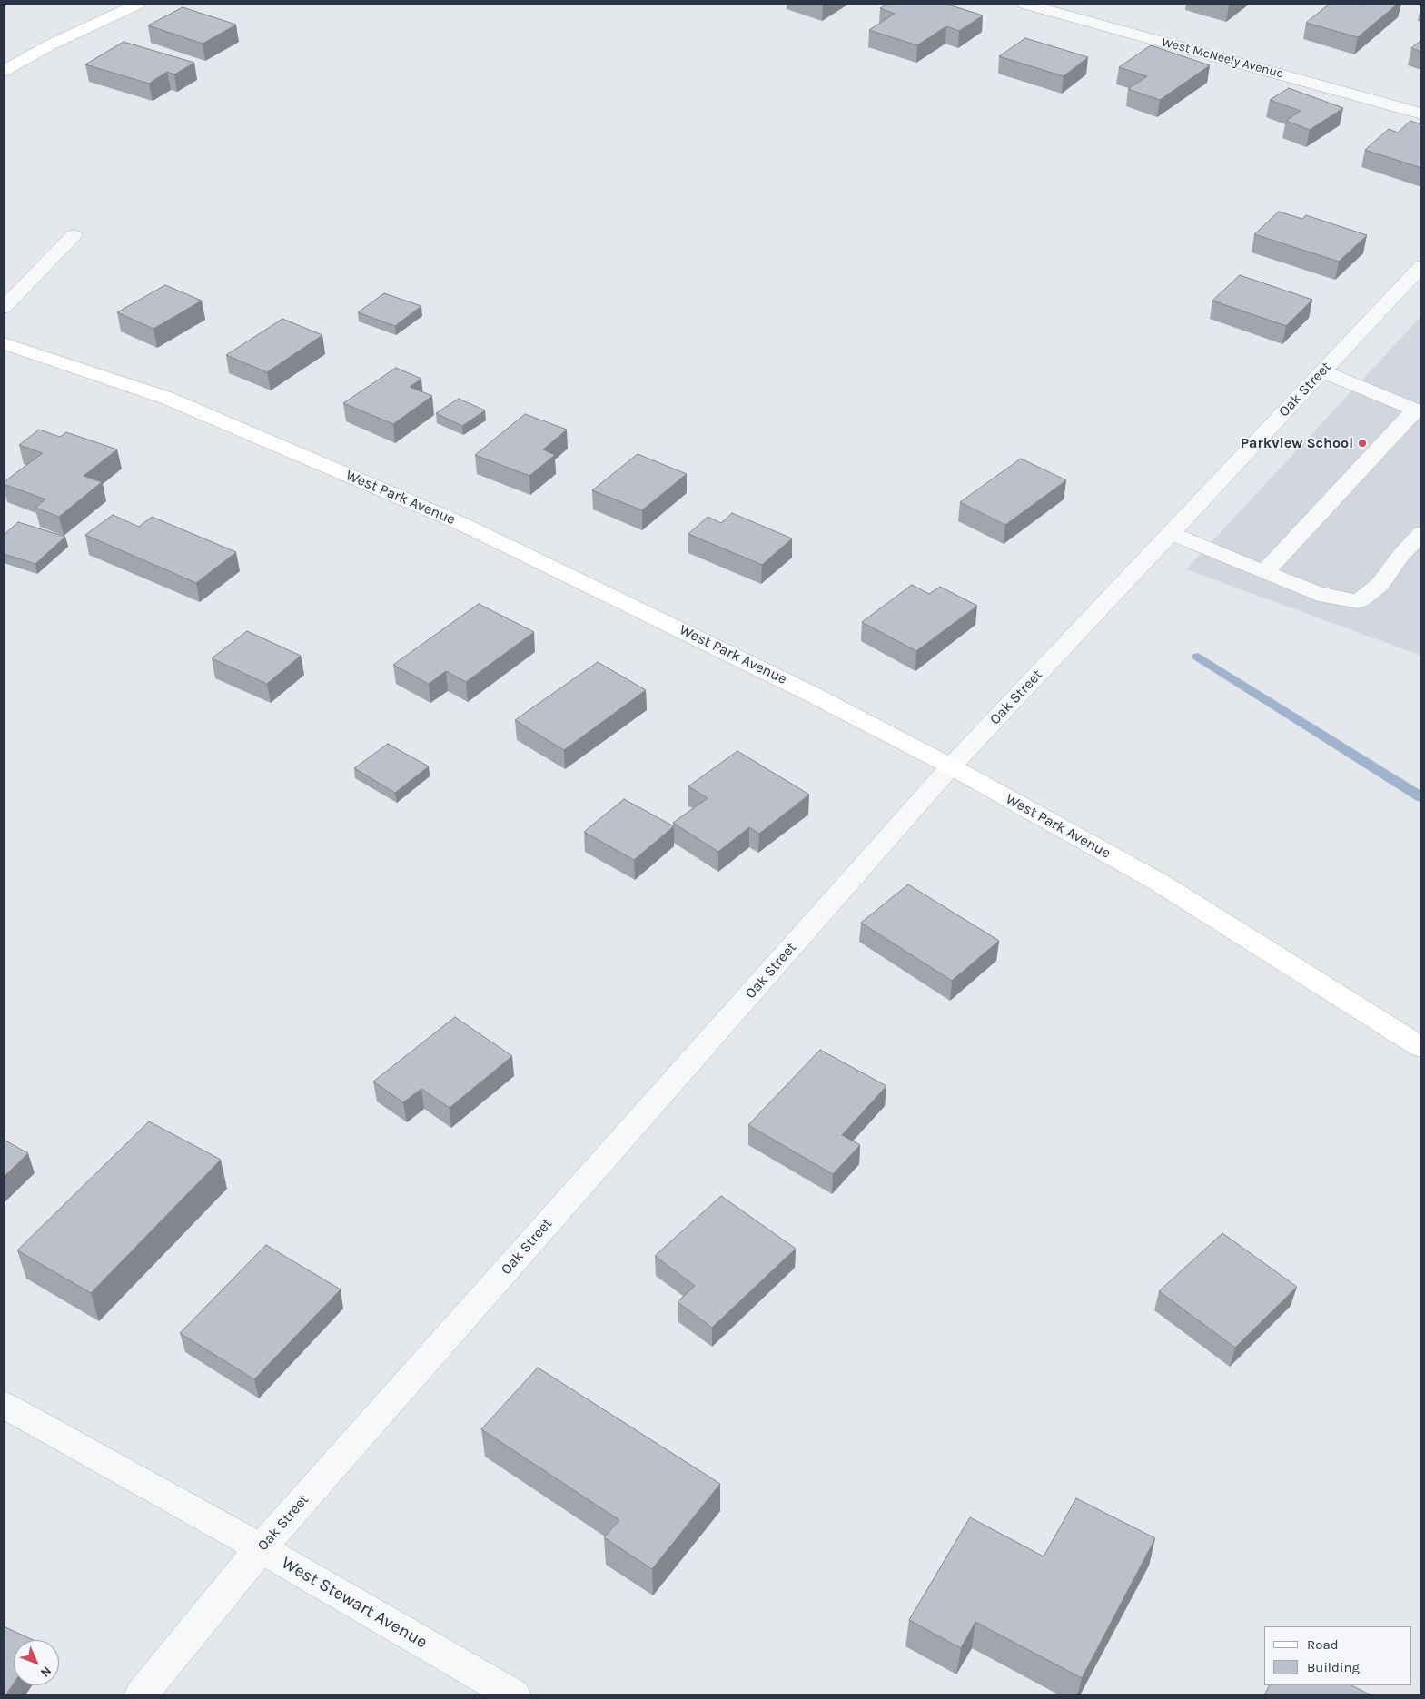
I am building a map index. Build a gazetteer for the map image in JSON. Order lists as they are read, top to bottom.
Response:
{
  "streets": {
    "main road": ["West Park Avenue"],
    "street": ["West McNeely Avenue", "Oak Street", "West Stewart Avenue"]
  },
  "crossings": [
    ["Oak Street", "West Park Avenue"],
    ["Oak Street", "West Stewart Avenue"]
  ],
  "places": ["Parkview School"],
  "legend": ["Road", "Building"],
  "north": "bottom right"
}
